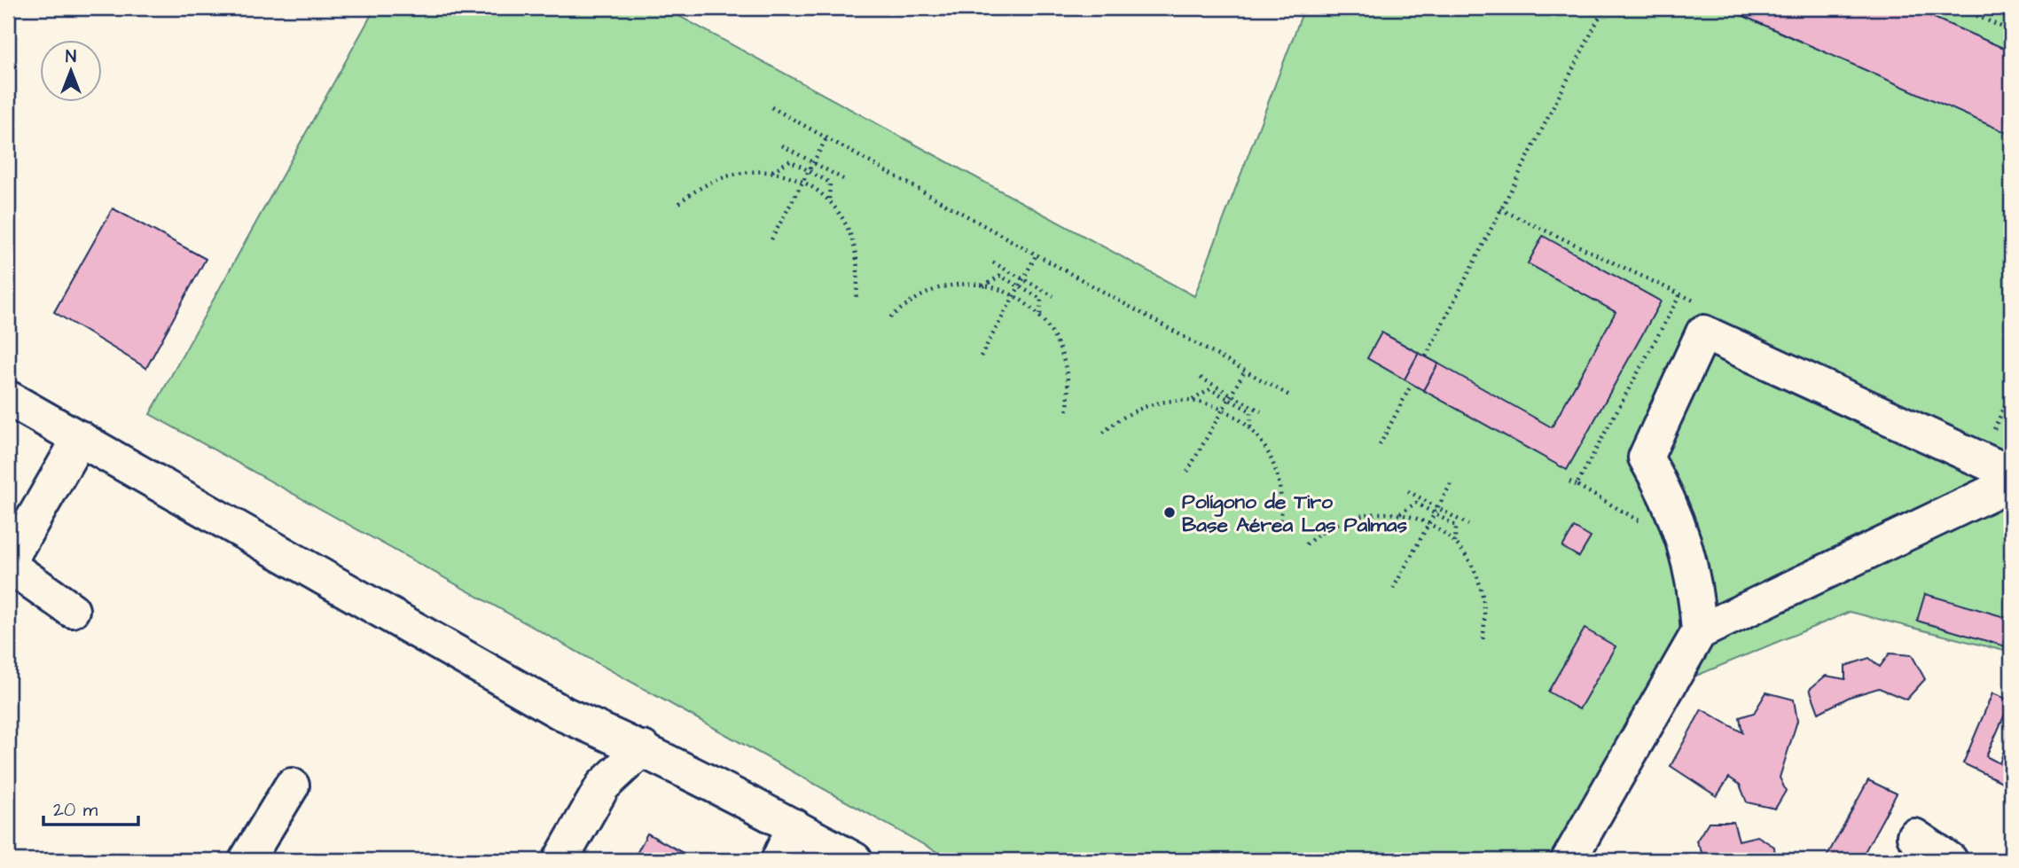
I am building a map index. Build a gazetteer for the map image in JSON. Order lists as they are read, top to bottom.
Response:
{
  "places": ["Polígono de Tiro Base Aérea Las Palmas"],
  "scale_bar": "20 m",
  "north": "top"
}
